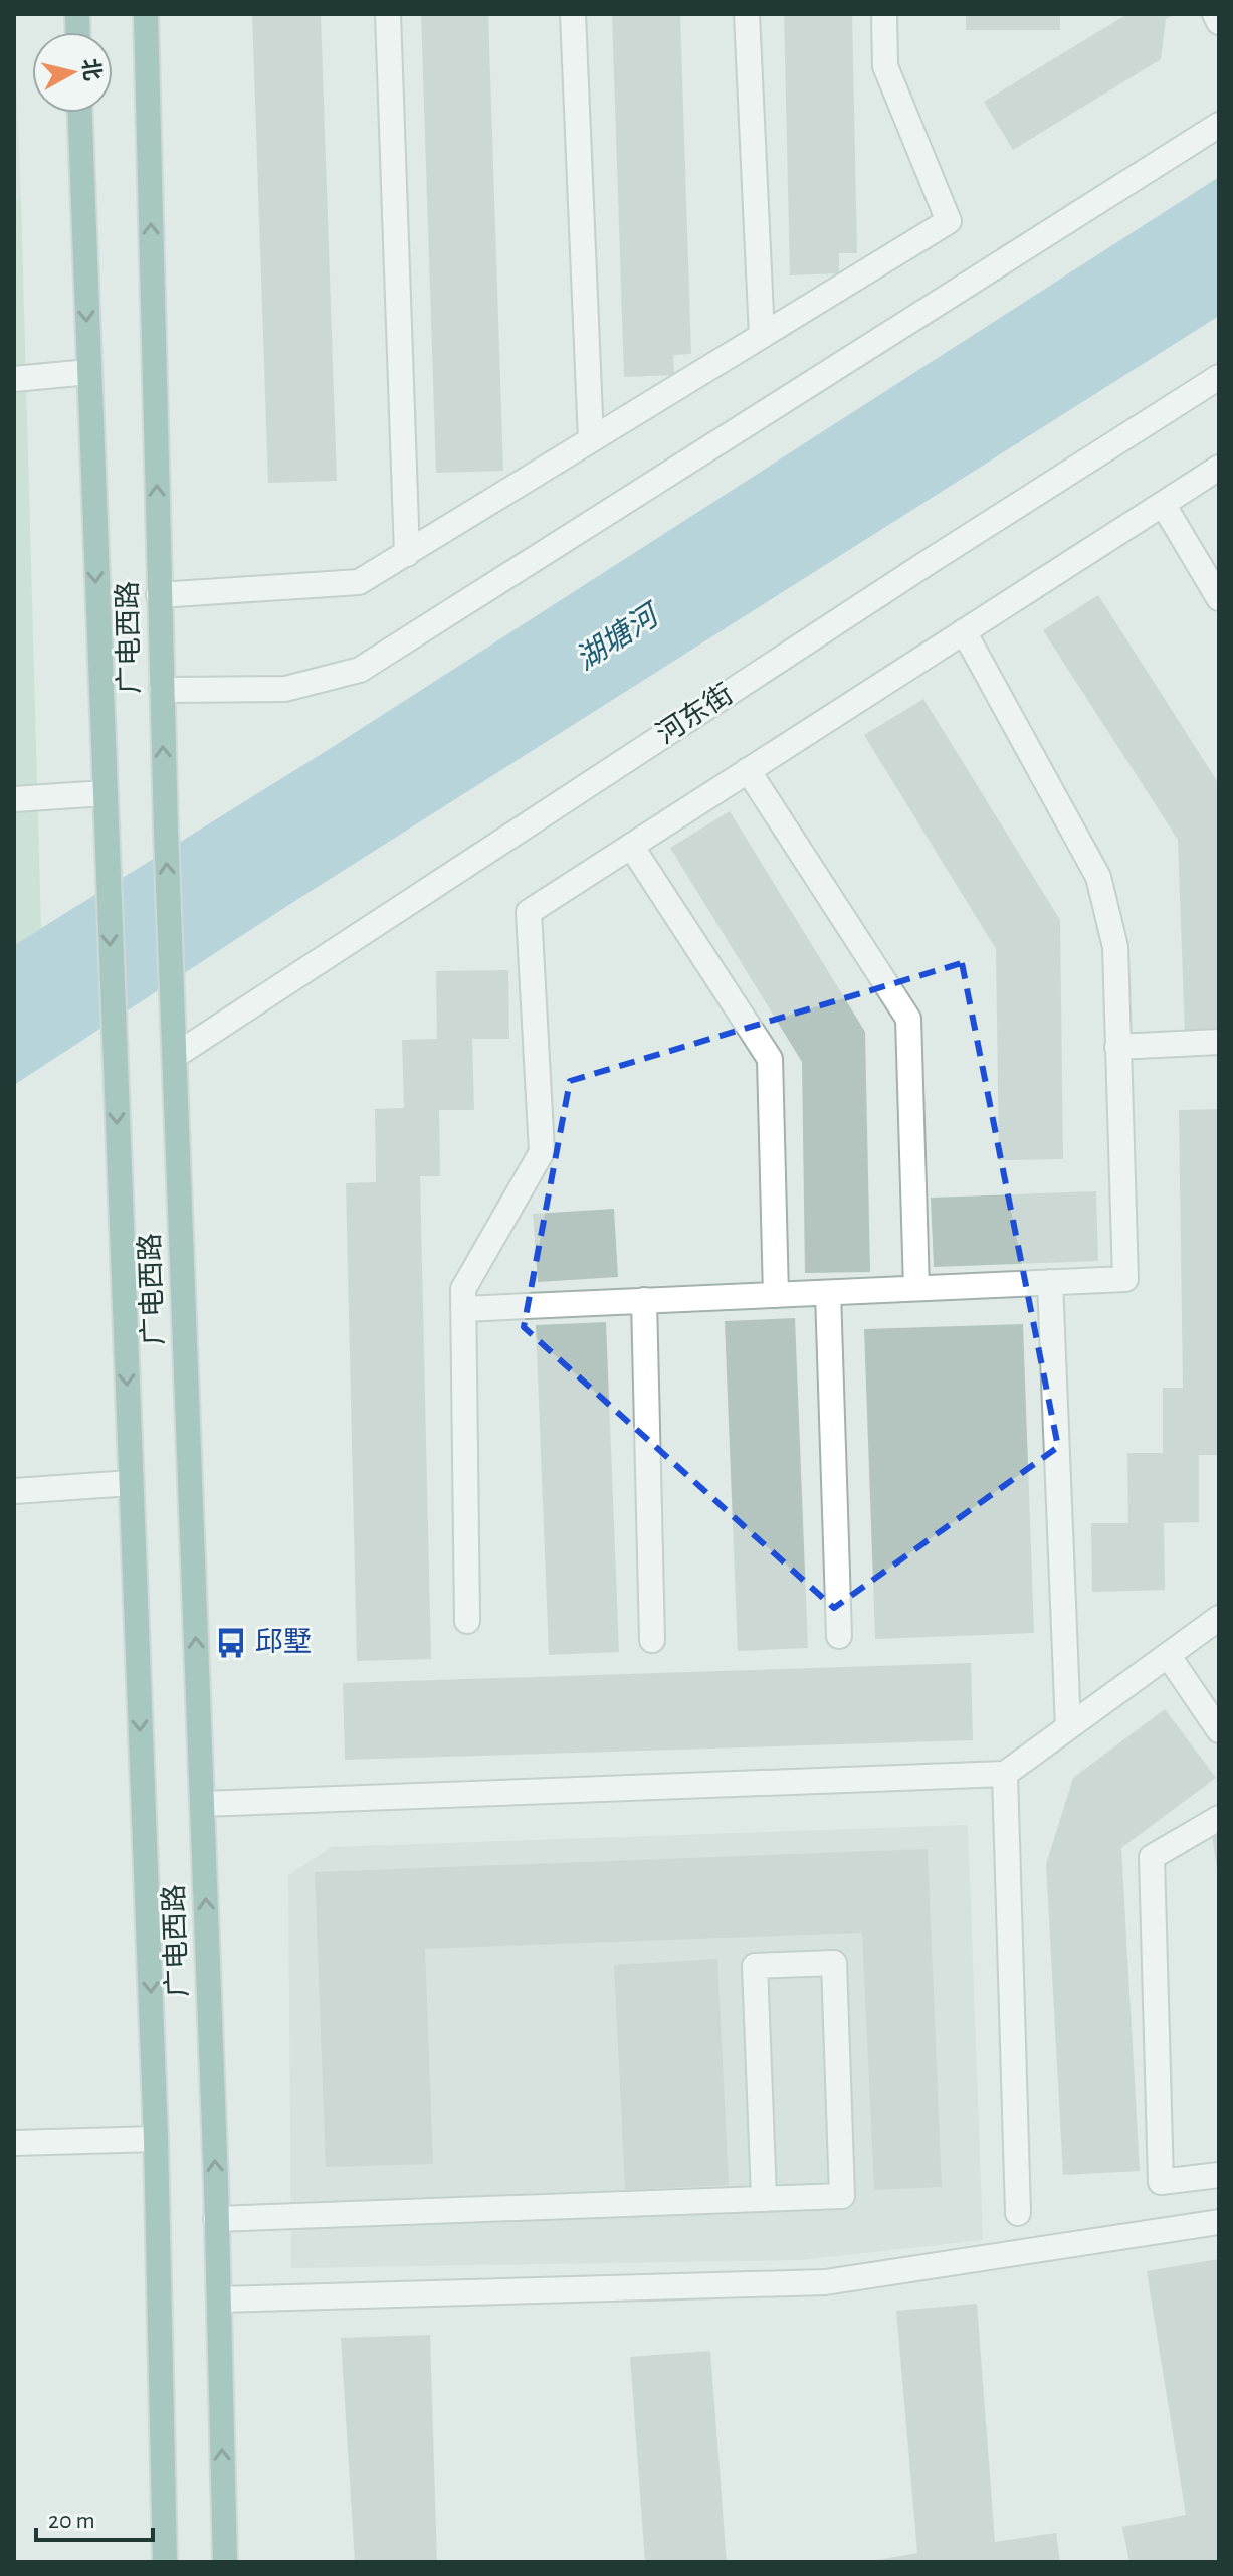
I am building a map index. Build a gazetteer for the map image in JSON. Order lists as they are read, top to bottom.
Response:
{
  "streets": {
    "main road": ["广电西路"],
    "street": ["河东街"]
  },
  "crossings": [
    ["广电西路", "河东街"]
  ],
  "water": ["湖塘河"],
  "places": {
    "bus stop": ["邱墅"]
  },
  "scale_bar": "20 m",
  "north": "right"
}
